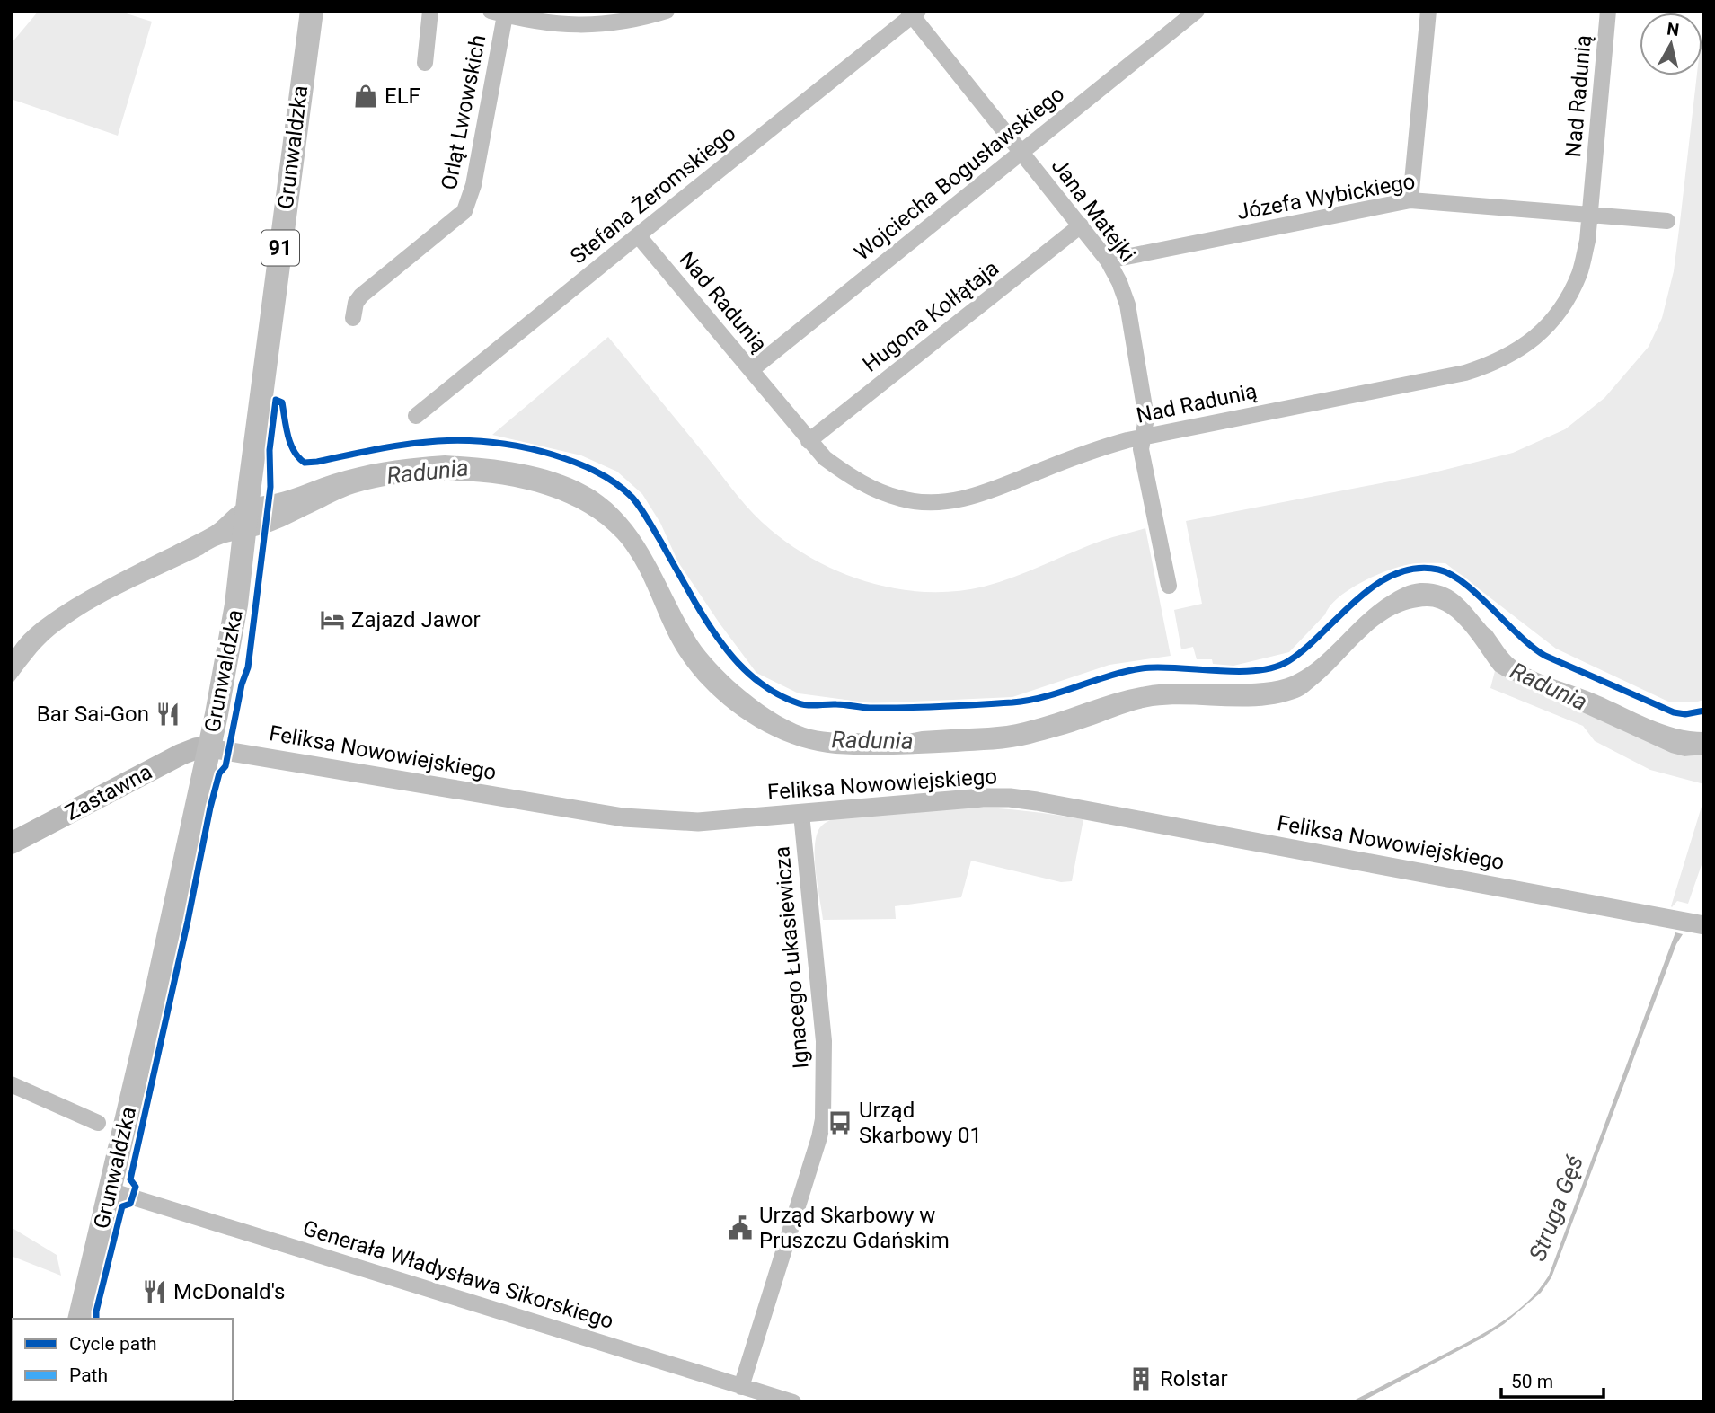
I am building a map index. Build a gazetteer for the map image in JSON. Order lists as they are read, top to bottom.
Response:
{
  "streets": {
    "main road": ["Grunwaldzka", "91", "Zastawna"],
    "street": [
      "Nad Radunią",
      "Orląt Lwowskich",
      "Wojciecha Bogusławskiego",
      "Stefana Żeromskiego",
      "Józefa Wybickiego",
      "Jana Matejki",
      "Hugona Kołłątaja",
      "Feliksa Nowowiejskiego",
      "Ignacego Łukasiewicza",
      "Generała Władysława Sikorskiego"
    ]
  },
  "crossings": [
    ["Nad Radunią", "Wojciecha Bogusławskiego"],
    ["Nad Radunią", "Stefana Żeromskiego"],
    ["Nad Radunią", "Józefa Wybickiego"],
    ["Nad Radunią", "Jana Matejki"],
    ["Nad Radunią", "Hugona Kołłątaja"],
    ["Grunwaldzka", "Feliksa Nowowiejskiego"],
    ["Grunwaldzka", "Zastawna"],
    ["Grunwaldzka", "Generała Władysława Sikorskiego"],
    ["Wojciecha Bogusławskiego", "Jana Matejki"],
    ["Stefana Żeromskiego", "Jana Matejki"],
    ["Józefa Wybickiego", "Jana Matejki"],
    ["Jana Matejki", "Hugona Kołłątaja"],
    ["Feliksa Nowowiejskiego", "Zastawna"],
    ["Feliksa Nowowiejskiego", "Ignacego Łukasiewicza"],
    ["Ignacego Łukasiewicza", "Generała Władysława Sikorskiego"]
  ],
  "water": ["Radunia", "Struga Gęś"],
  "places": {
    "shop": ["ELF"],
    "hotel": ["Zajazd Jawor"],
    "restaurant": ["Bar Sai-Gon", "McDonald's"],
    "bus stop": ["Urząd Skarbowy 01"],
    "public building": ["Urząd Skarbowy w Pruszczu Gdańskim"],
    "building": ["Rolstar"]
  },
  "legend": ["Cycle path", "Path"],
  "scale_bar": "50 m",
  "north": "top"
}
